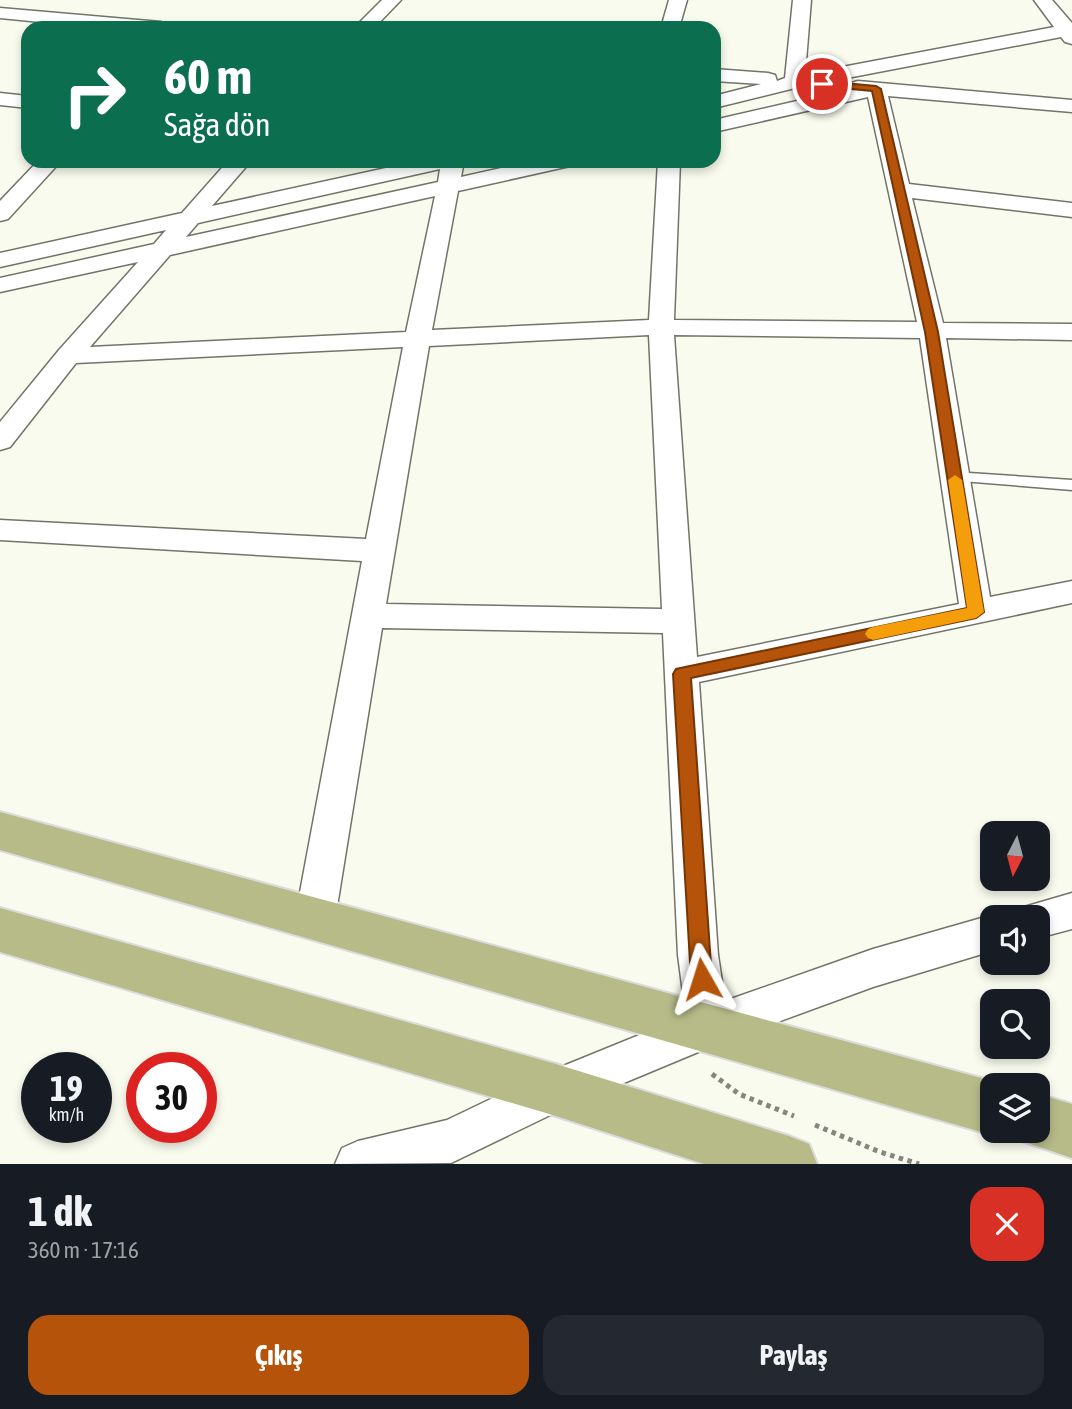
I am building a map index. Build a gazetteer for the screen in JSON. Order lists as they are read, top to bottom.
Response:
{
  "north": "bottom",
  "page": {
    "turn": ["60 m", "Sağa dön"],
    "speed": "19 km/h",
    "limit": "30",
    "heading": ["1 dk", "360 m · 17:16"],
    "buttons": ["Çıkış", "Paylaş"]
  }
}
